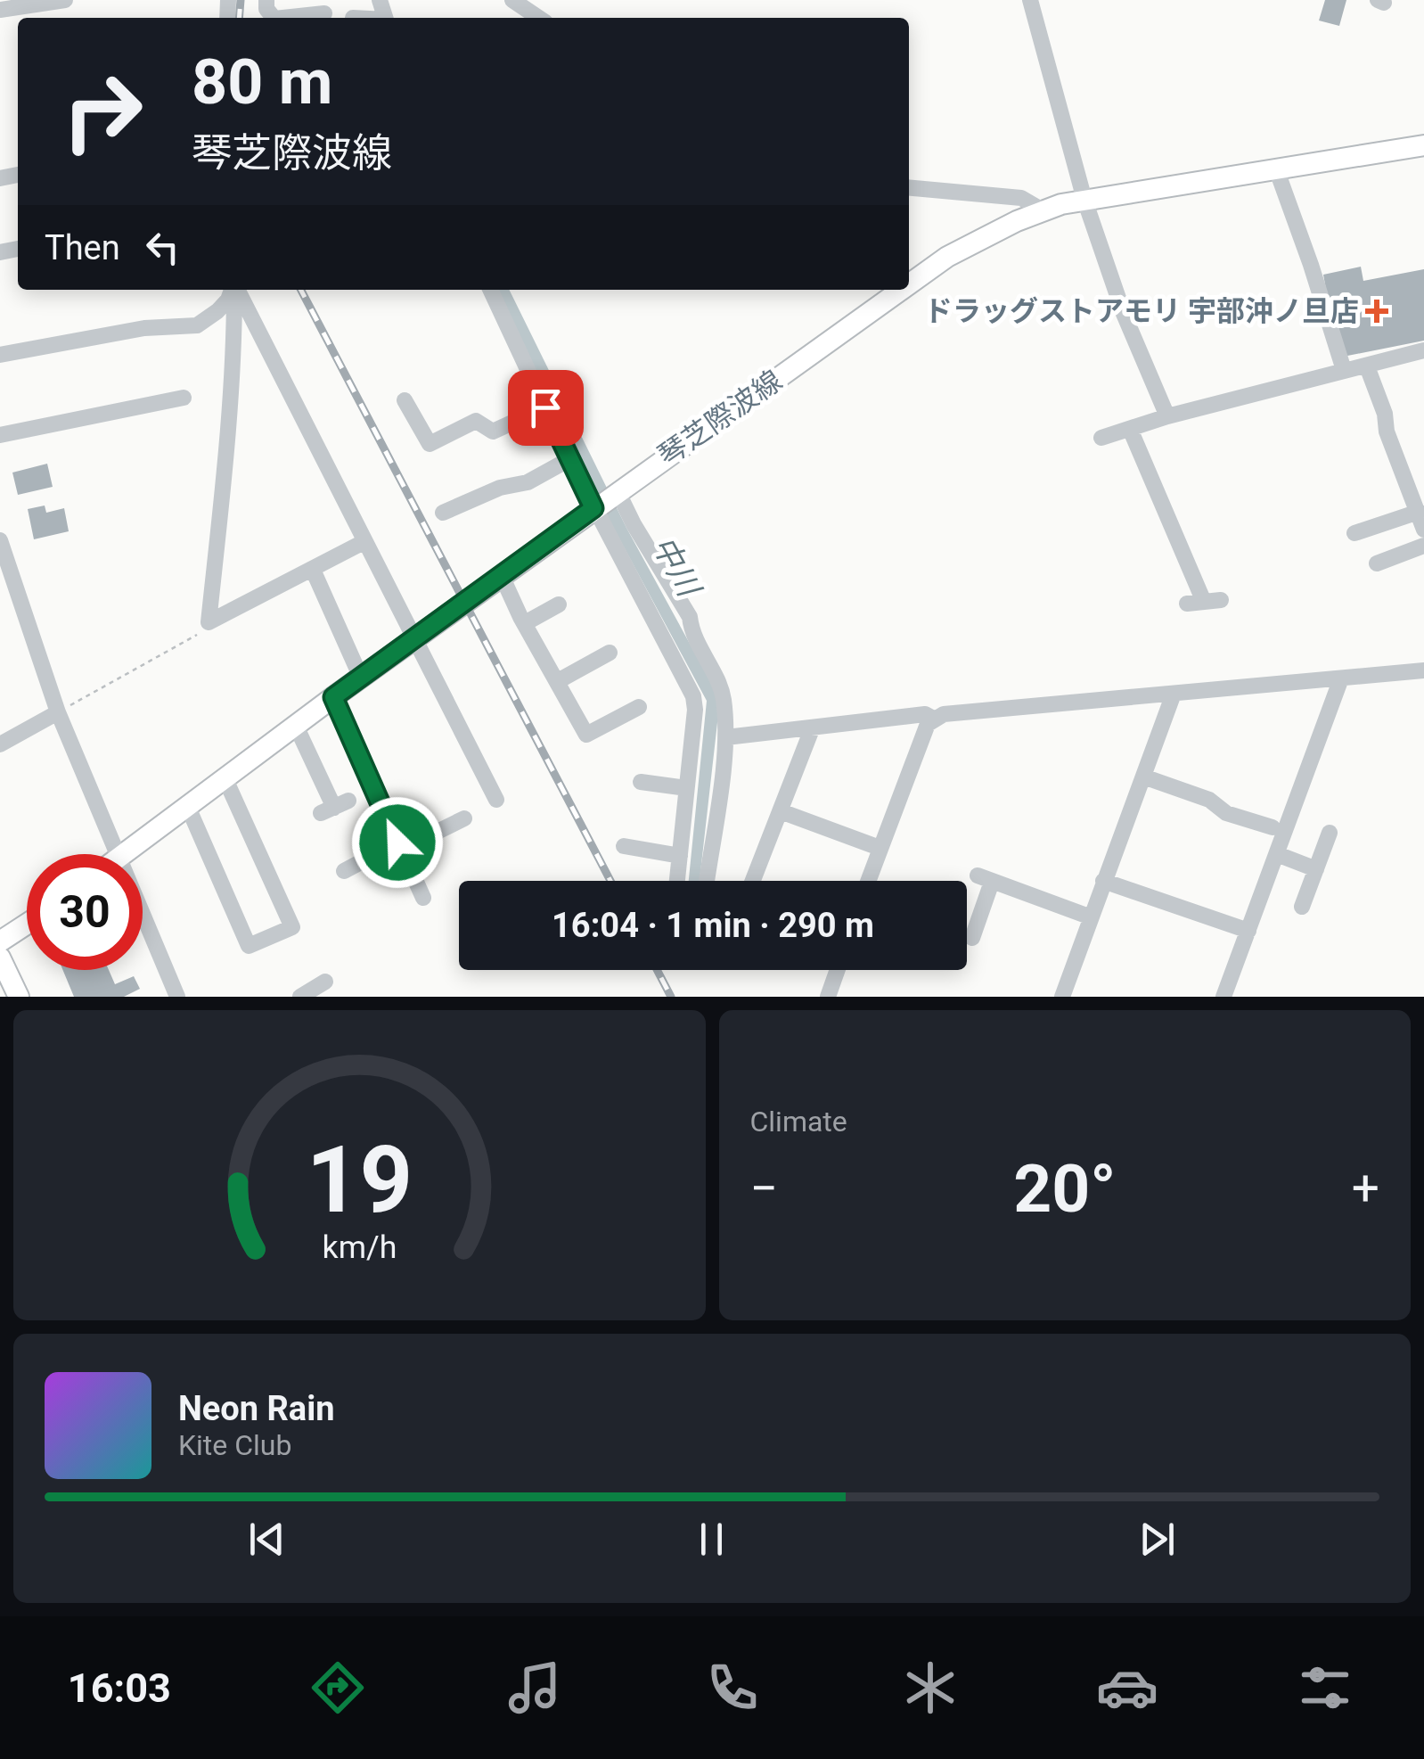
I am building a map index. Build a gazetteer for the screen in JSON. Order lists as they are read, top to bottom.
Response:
{
  "streets": {
    "main road": ["琴芝際波線"]
  },
  "water": ["中川"],
  "places": {
    "health": ["ドラッグストアモリ 宇部沖ノ旦店"]
  },
  "page": {
    "turn": ["80 m", "琴芝際波線"],
    "then": "Then",
    "limit": "30",
    "trip": "16:04 · 1 min · 290 m",
    "tile": "Climate",
    "heat": ["−", "20°", "+"],
    "song": ["Neon Rain", "Kite Club"],
    "tabs": "16:03",
    "gauge": ["19", "km/h"]
  }
}
